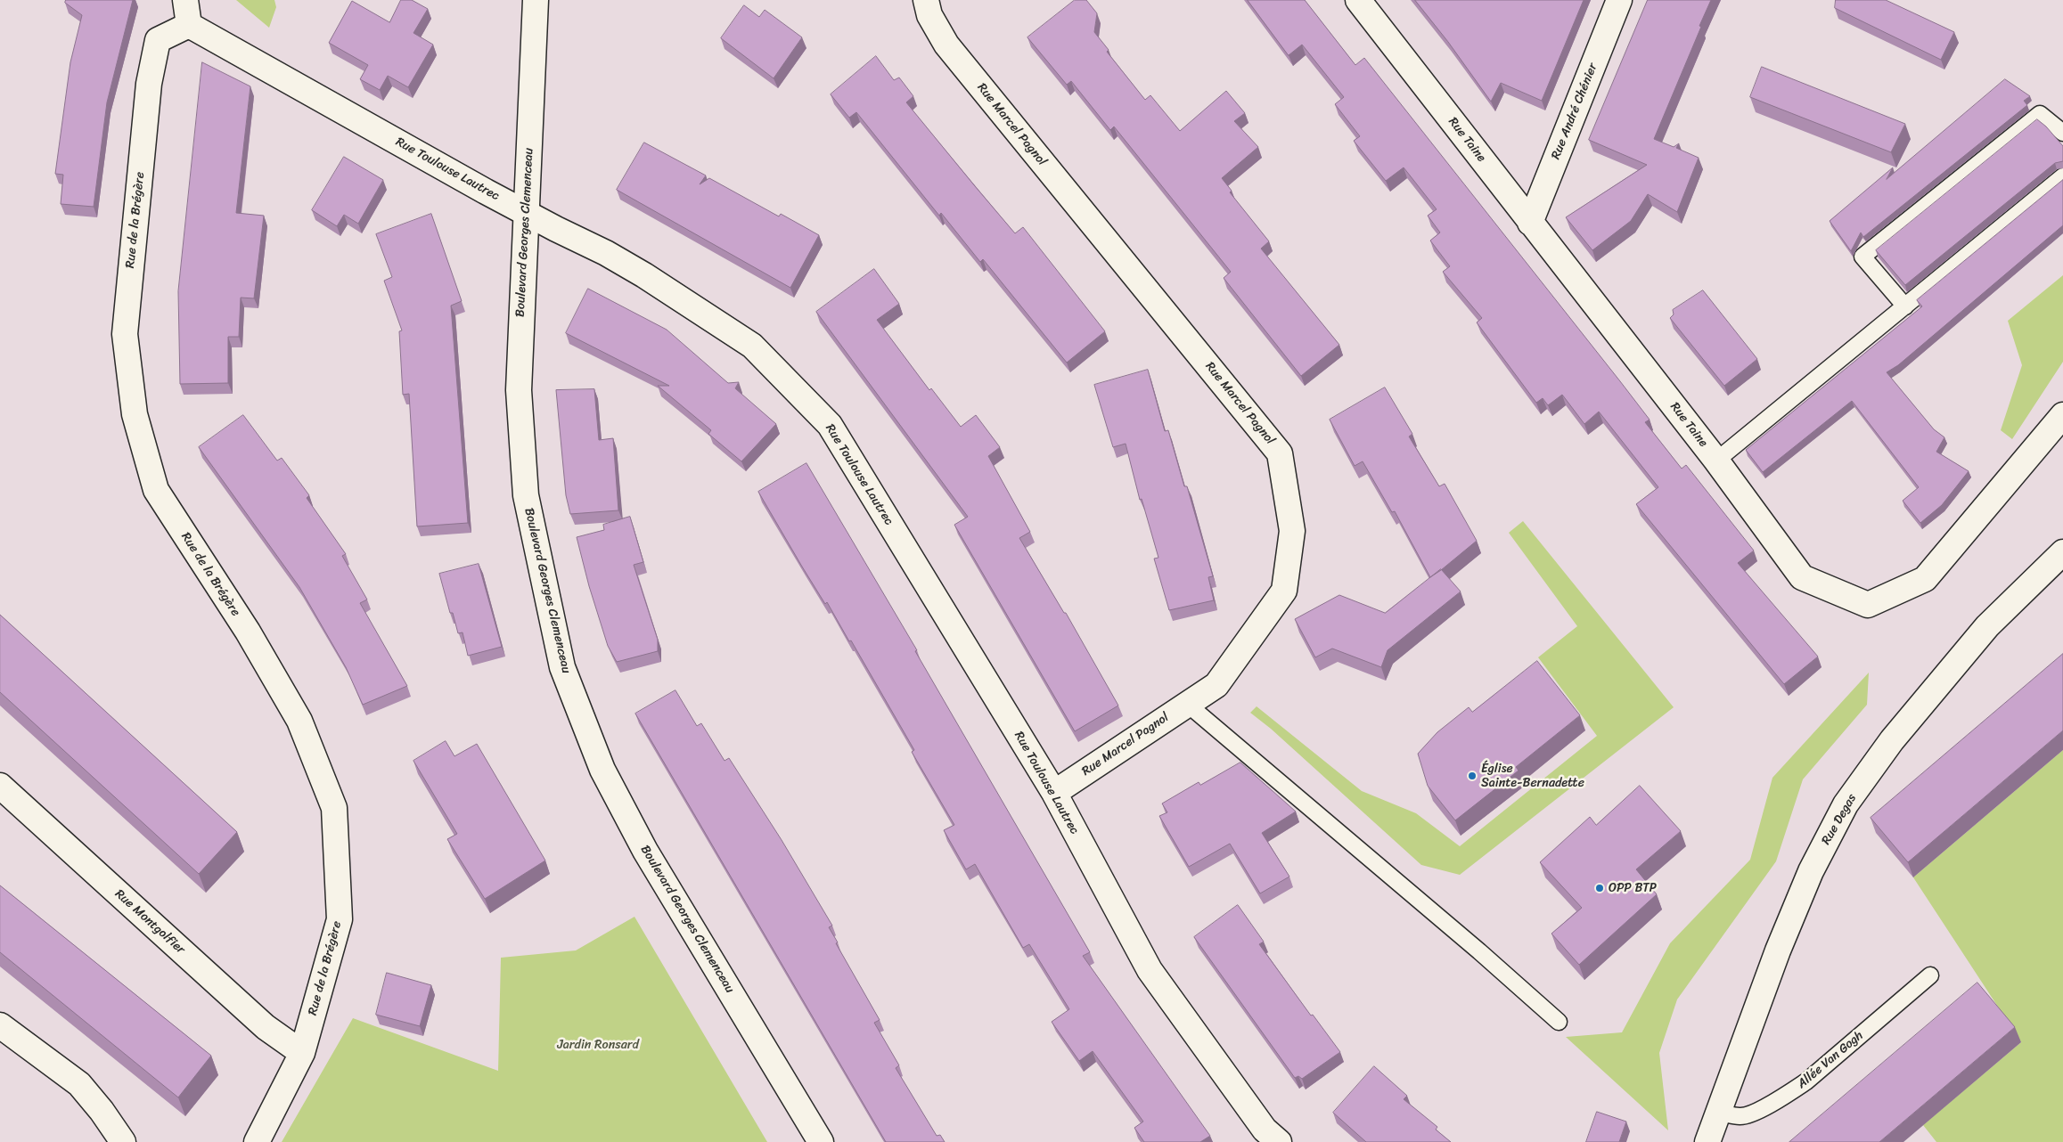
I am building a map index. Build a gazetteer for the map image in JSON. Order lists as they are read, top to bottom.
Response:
{
  "streets": {
    "street": [
      "Rue André Chénier",
      "Rue Marcel Pagnol",
      "Rue Taine",
      "Rue Toulouse Lautrec",
      "Rue de la Brégère",
      "Boulevard Georges Clemenceau",
      "Rue Degas",
      "Rue Montgolfier"
    ],
    "lane": ["Allée Van Gogh"]
  },
  "crossings": [
    ["Rue André Chénier", "Rue Taine"],
    ["Rue Marcel Pagnol", "Rue Toulouse Lautrec"],
    ["Rue Toulouse Lautrec", "Rue de la Brégère"],
    ["Rue Toulouse Lautrec", "Boulevard Georges Clemenceau"],
    ["Rue de la Brégère", "Rue Montgolfier"],
    ["Rue Degas", "Allée Van Gogh"]
  ],
  "parks": ["Jardin Ronsard"],
  "places": ["Église Sainte-Bernadette", "OPP BTP"]
}
